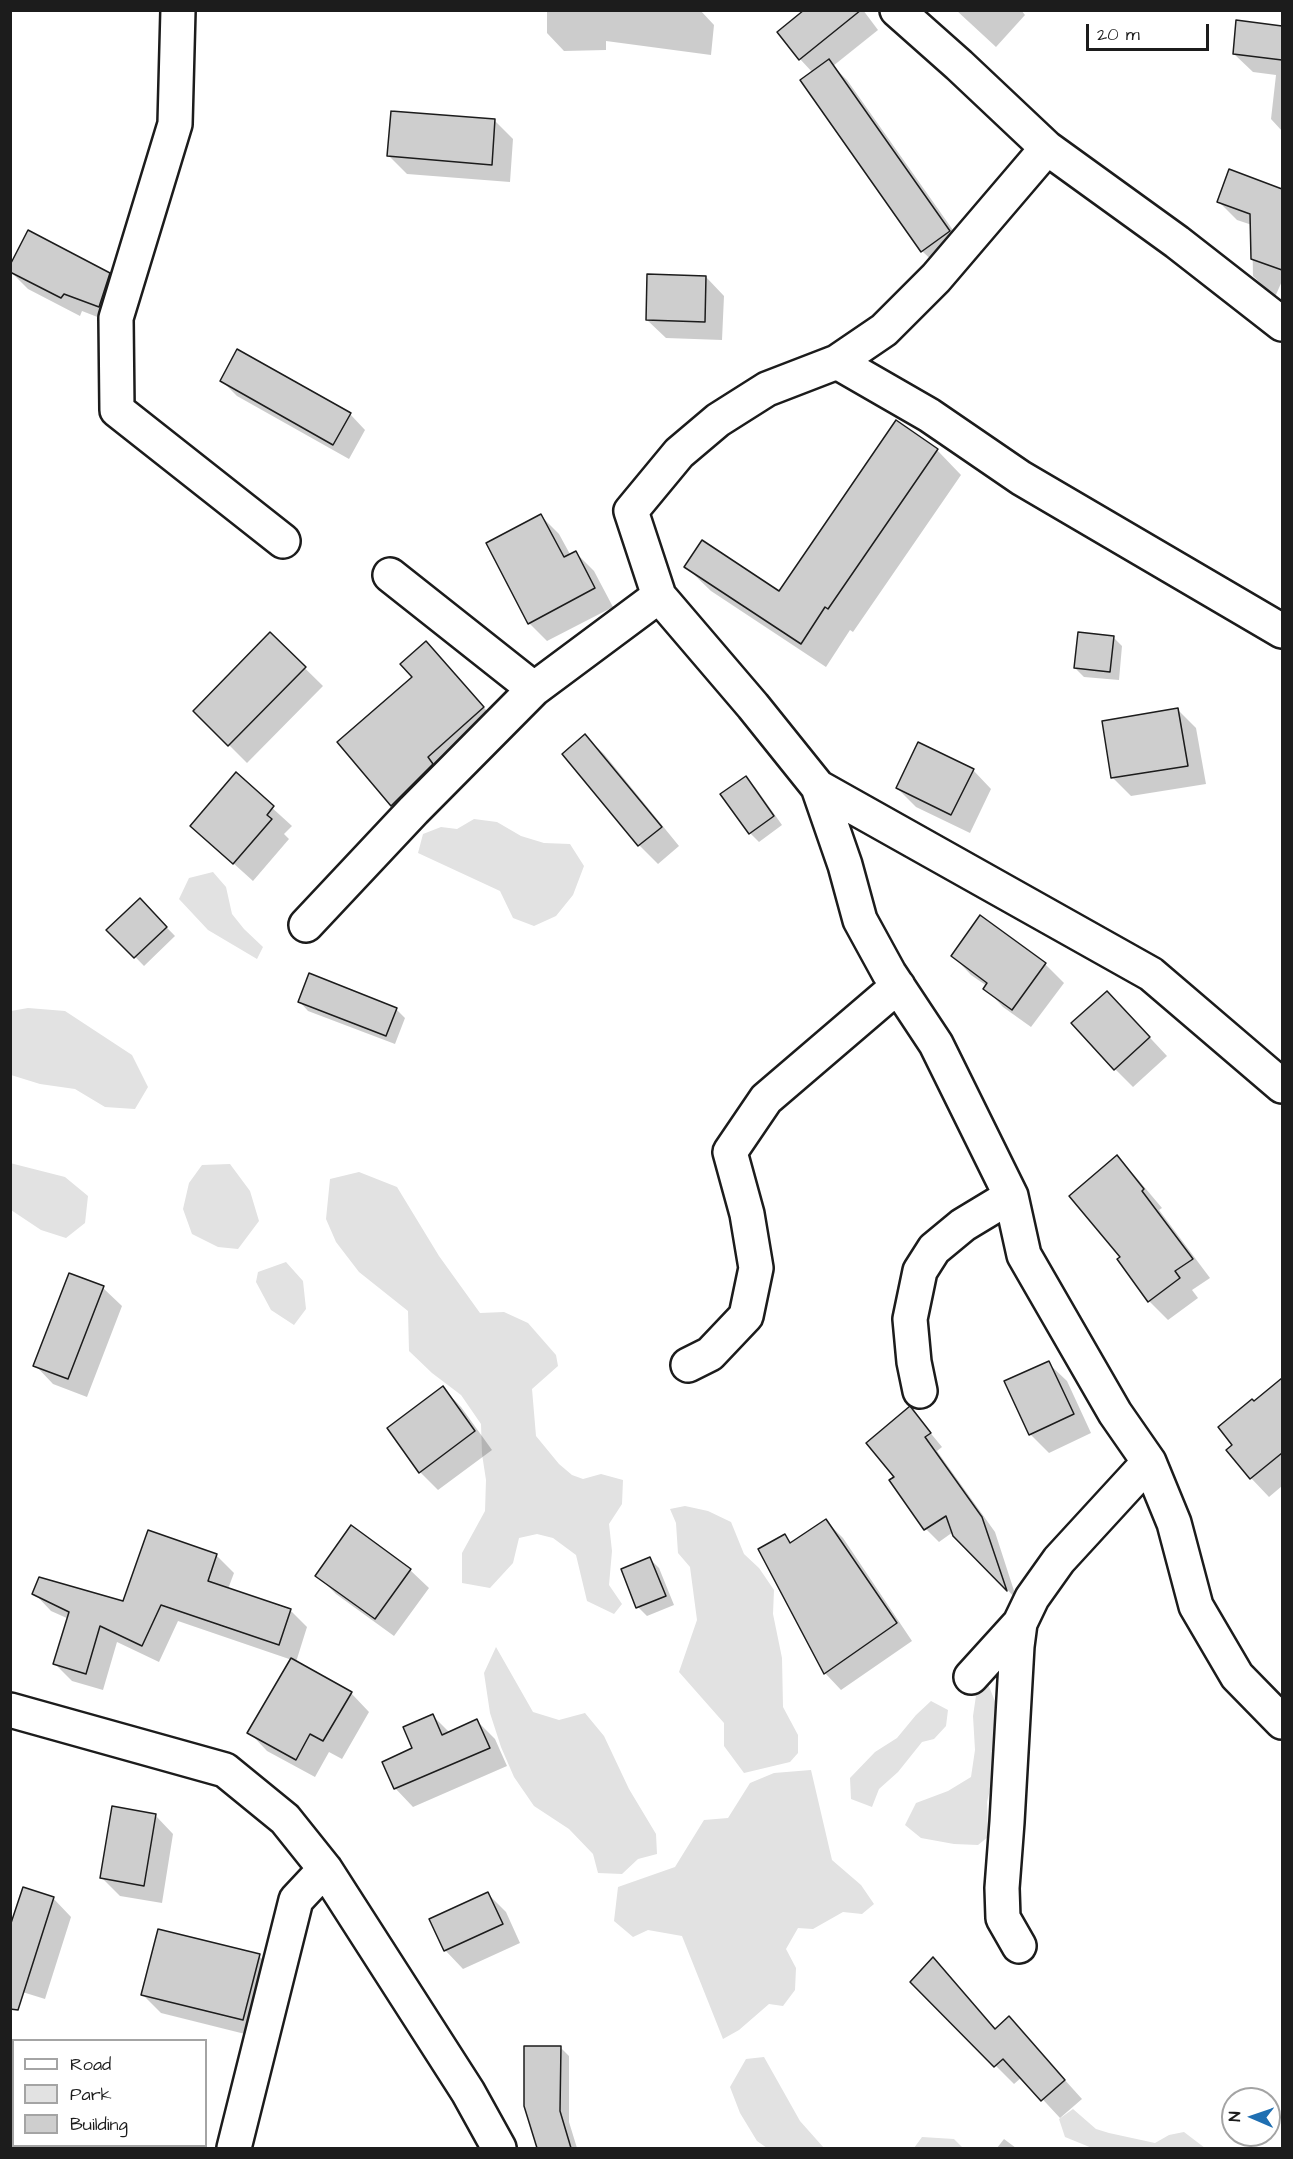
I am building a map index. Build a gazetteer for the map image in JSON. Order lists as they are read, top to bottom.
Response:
{
  "legend": ["Road", "Park", "Building"],
  "scale_bar": "20 m",
  "north": "left"
}
